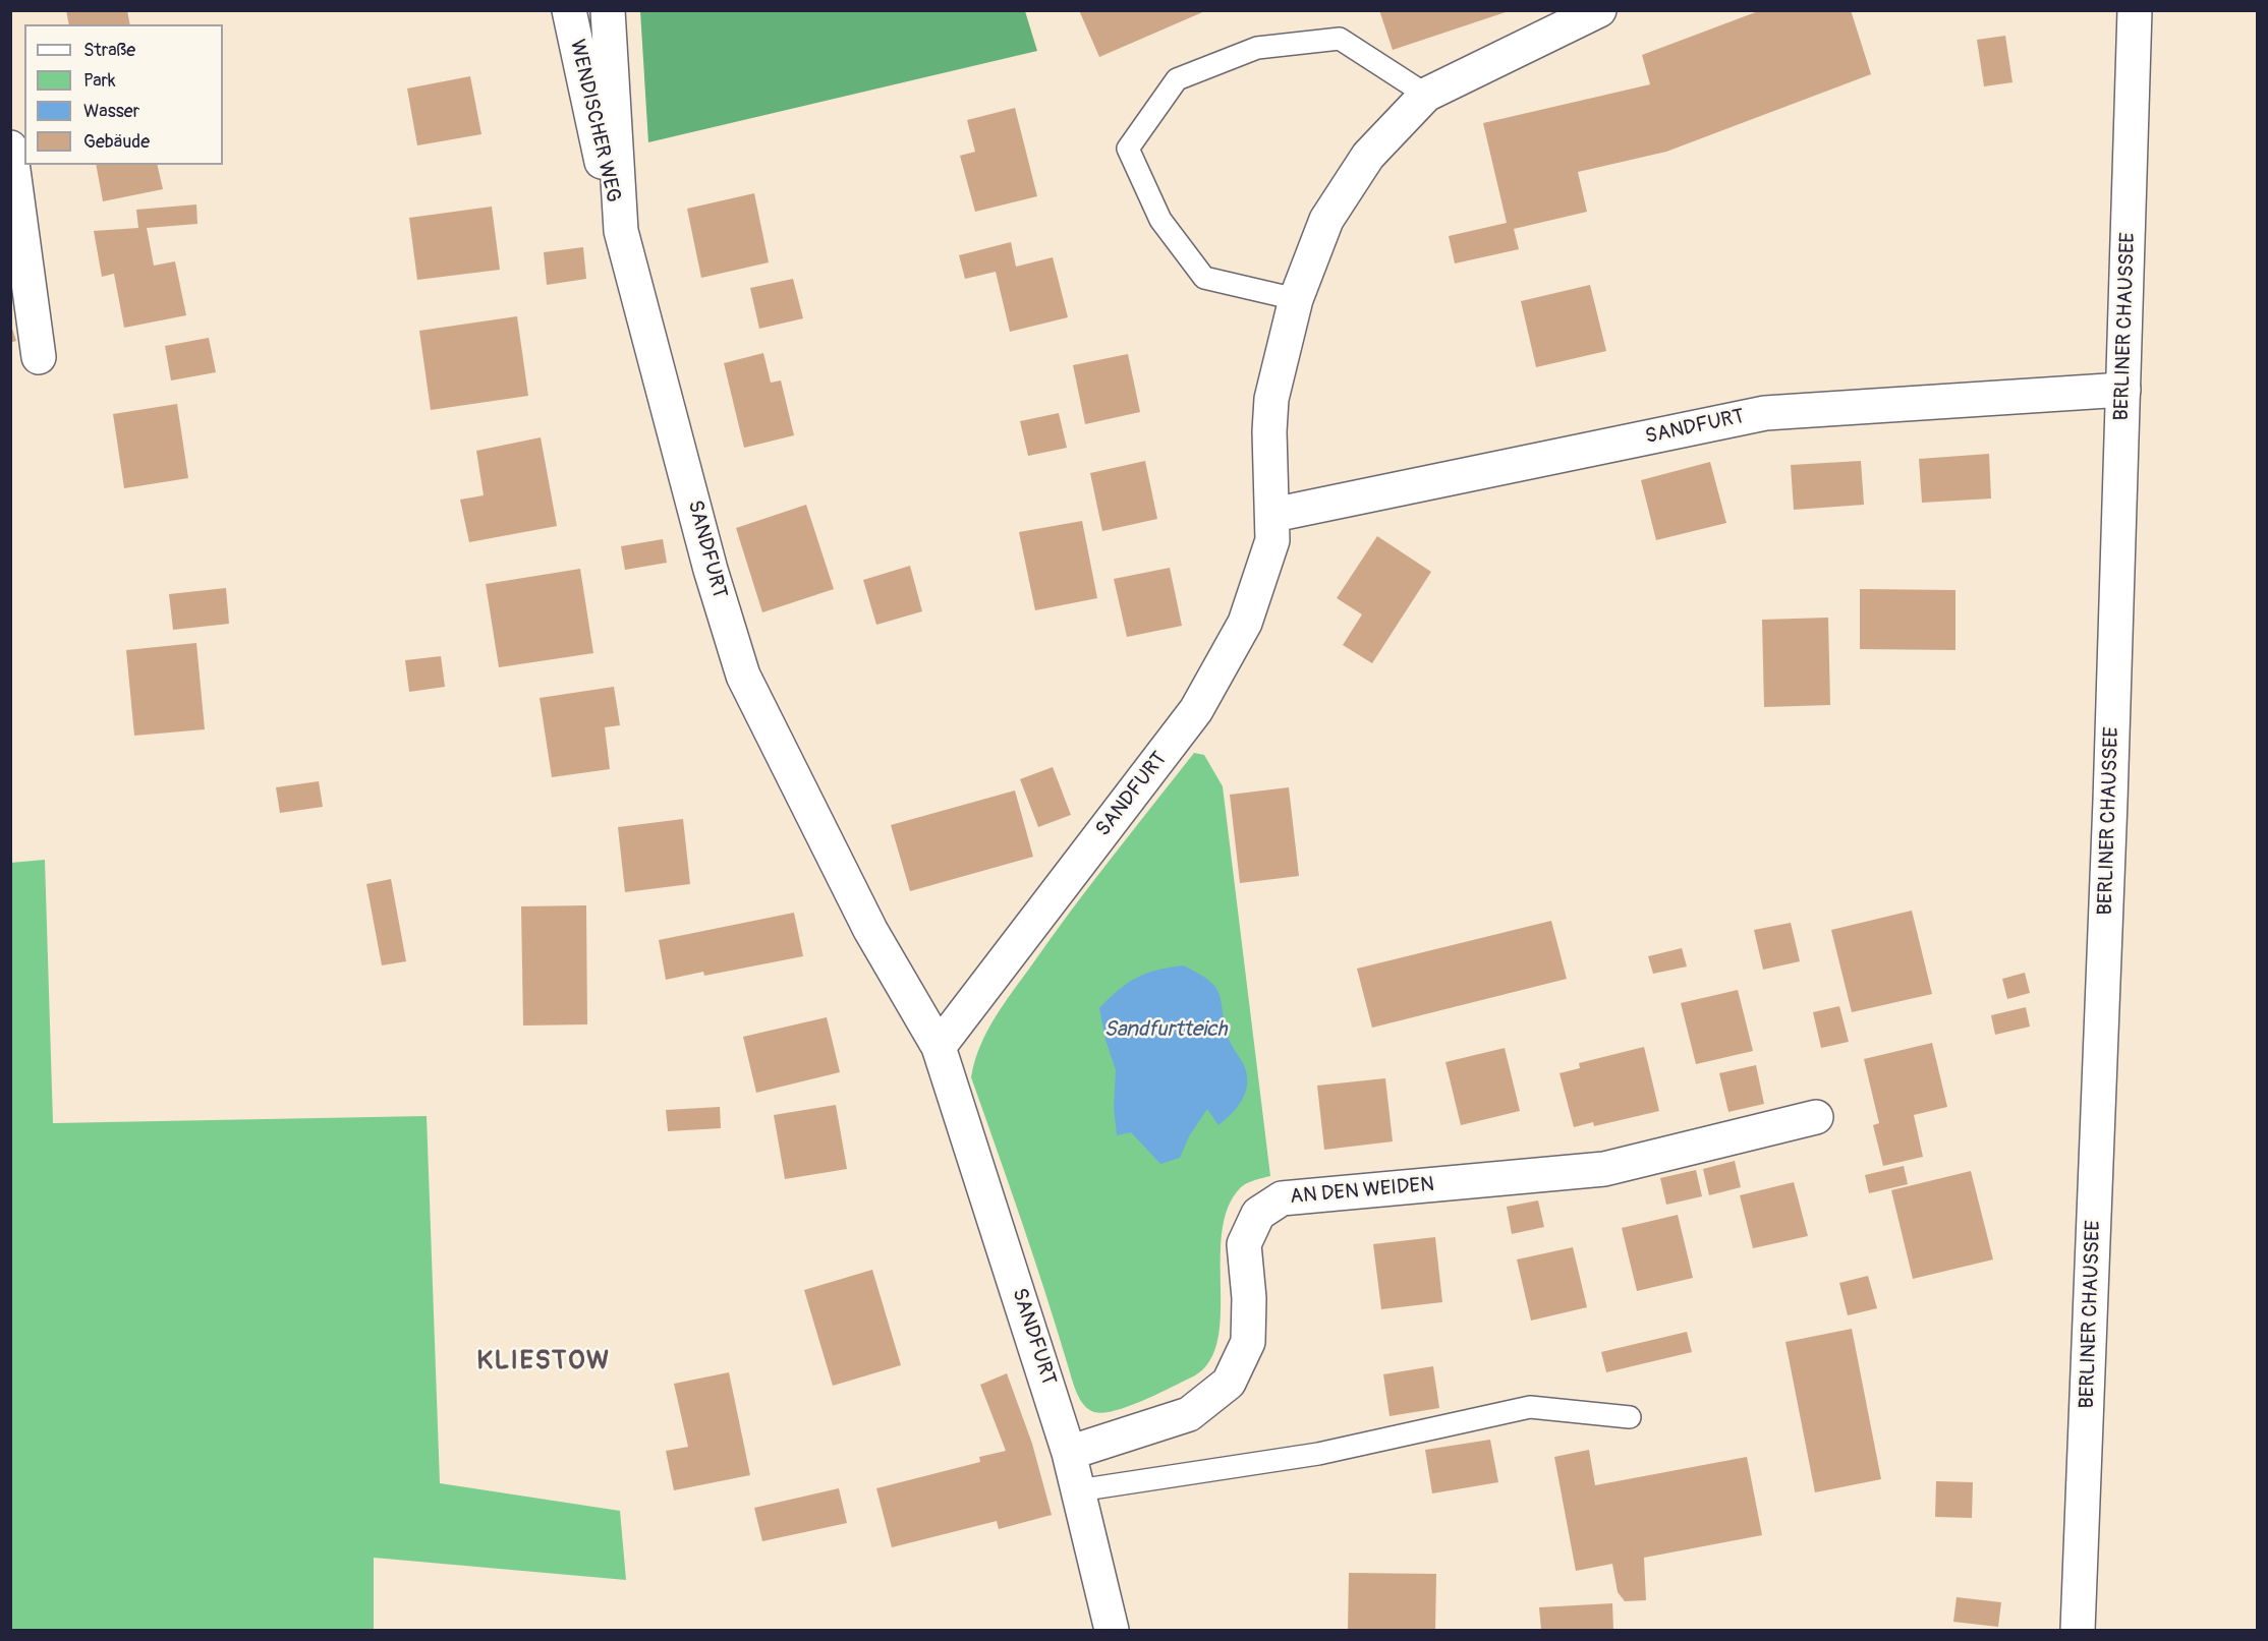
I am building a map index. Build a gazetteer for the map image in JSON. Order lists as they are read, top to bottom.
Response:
{
  "streets": {
    "street": [
      "WENDISCHER WEG",
      "BERLINER CHAUSSEE",
      "SANDFURT",
      "AN DEN WEIDEN"
    ]
  },
  "crossings": [
    ["WENDISCHER WEG", "SANDFURT"],
    ["BERLINER CHAUSSEE", "SANDFURT"],
    ["SANDFURT", "AN DEN WEIDEN"]
  ],
  "districts": ["KLIESTOW"],
  "water": ["Sandfurtteich"],
  "legend": [
    "Straße",
    "Park",
    "Wasser",
    "Gebäude"
  ]
}
